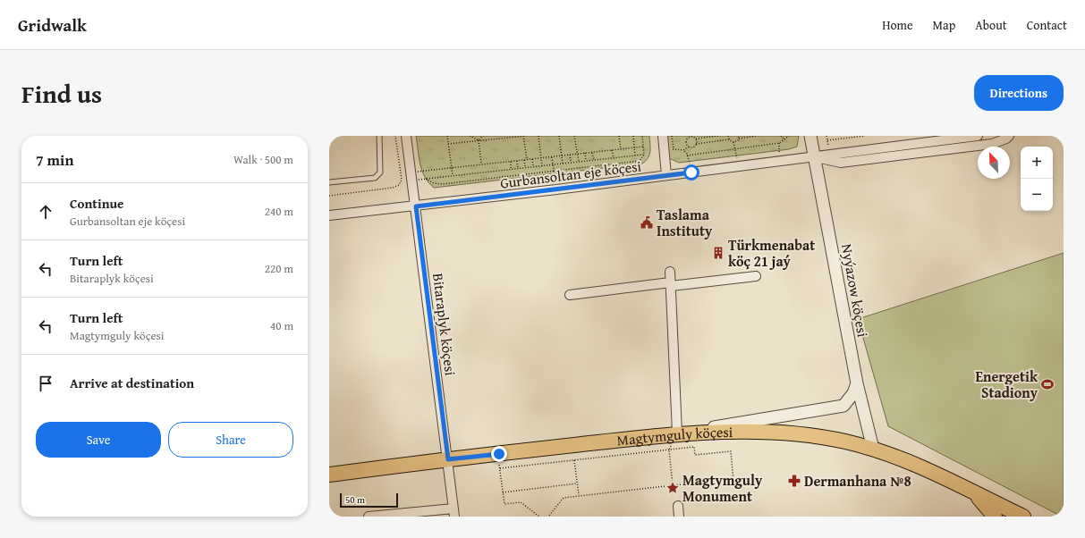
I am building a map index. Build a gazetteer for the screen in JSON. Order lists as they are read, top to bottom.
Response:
{
  "streets": {
    "main road": ["Magtymguly köçesi"],
    "street": ["Gurbansoltan eje köçesi", "Nyýazow köçesi", "Bitaraplyk köçesi"]
  },
  "crossings": [
    ["Gurbansoltan eje köçesi", "Nyýazow köçesi"],
    ["Gurbansoltan eje köçesi", "Bitaraplyk köçesi"],
    ["Nyýazow köçesi", "Magtymguly köçesi"],
    ["Bitaraplyk köçesi", "Magtymguly köçesi"]
  ],
  "places": {
    "public building": ["Taslama Instituty"],
    "building": ["Türkmenabat köç 21 jaý"],
    "sports": ["Energetik Stadiony"],
    "pharmacy": ["Dermanhana №8"],
    "place": ["Magtymguly Monument"]
  },
  "scale_bar": "50 m",
  "north": "top left",
  "page": {
    "header": "Gridwalk",
    "nav": [
      "Home",
      "Map",
      "About",
      "Contact"
    ],
    "title": "Find us",
    "buttons": [
      "Directions",
      ["Save", "Share"]
    ],
    "heading": ["7 min", "Walk · 500 m"],
    "map_buttons": ["+", "−"],
    "list": [
      ["Continue", "Gurbansoltan eje köçesi", "240 m"],
      ["Turn left", "Bitaraplyk köçesi", "220 m"],
      ["Turn left", "Magtymguly köçesi", "40 m"],
      "Arrive at destination"
    ],
    "scale": "50 m"
  }
}
